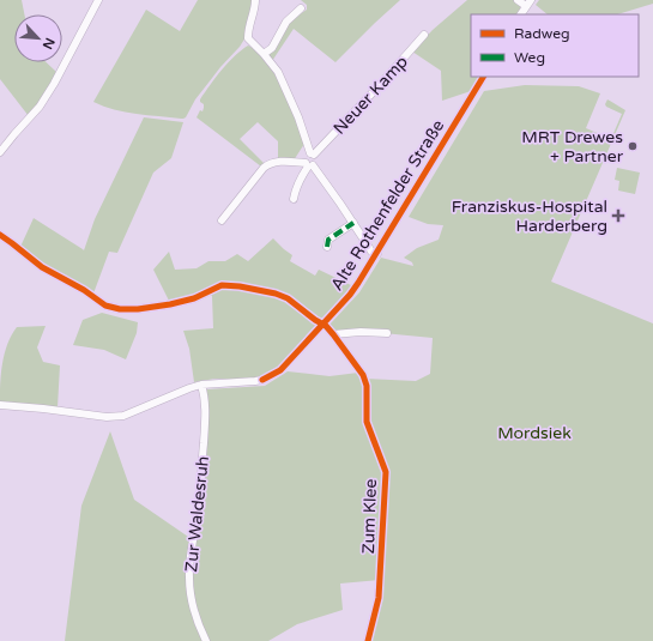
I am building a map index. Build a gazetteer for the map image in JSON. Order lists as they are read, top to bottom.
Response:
{
  "streets": {
    "street": [
      "Neuer Kamp",
      "Alte Rothenfelder Straße",
      "Zur Waldesruh",
      "Zum Klee"
    ]
  },
  "crossings": [
    ["Alte Rothenfelder Straße", "Zur Waldesruh"],
    ["Alte Rothenfelder Straße", "Zum Klee"]
  ],
  "parks": ["Mordsiek"],
  "places": {
    "other": ["MRT Drewes + Partner"],
    "health": ["Franziskus-Hospital Harderberg"]
  },
  "legend": ["Radweg", "Weg"],
  "north": "bottom right"
}
